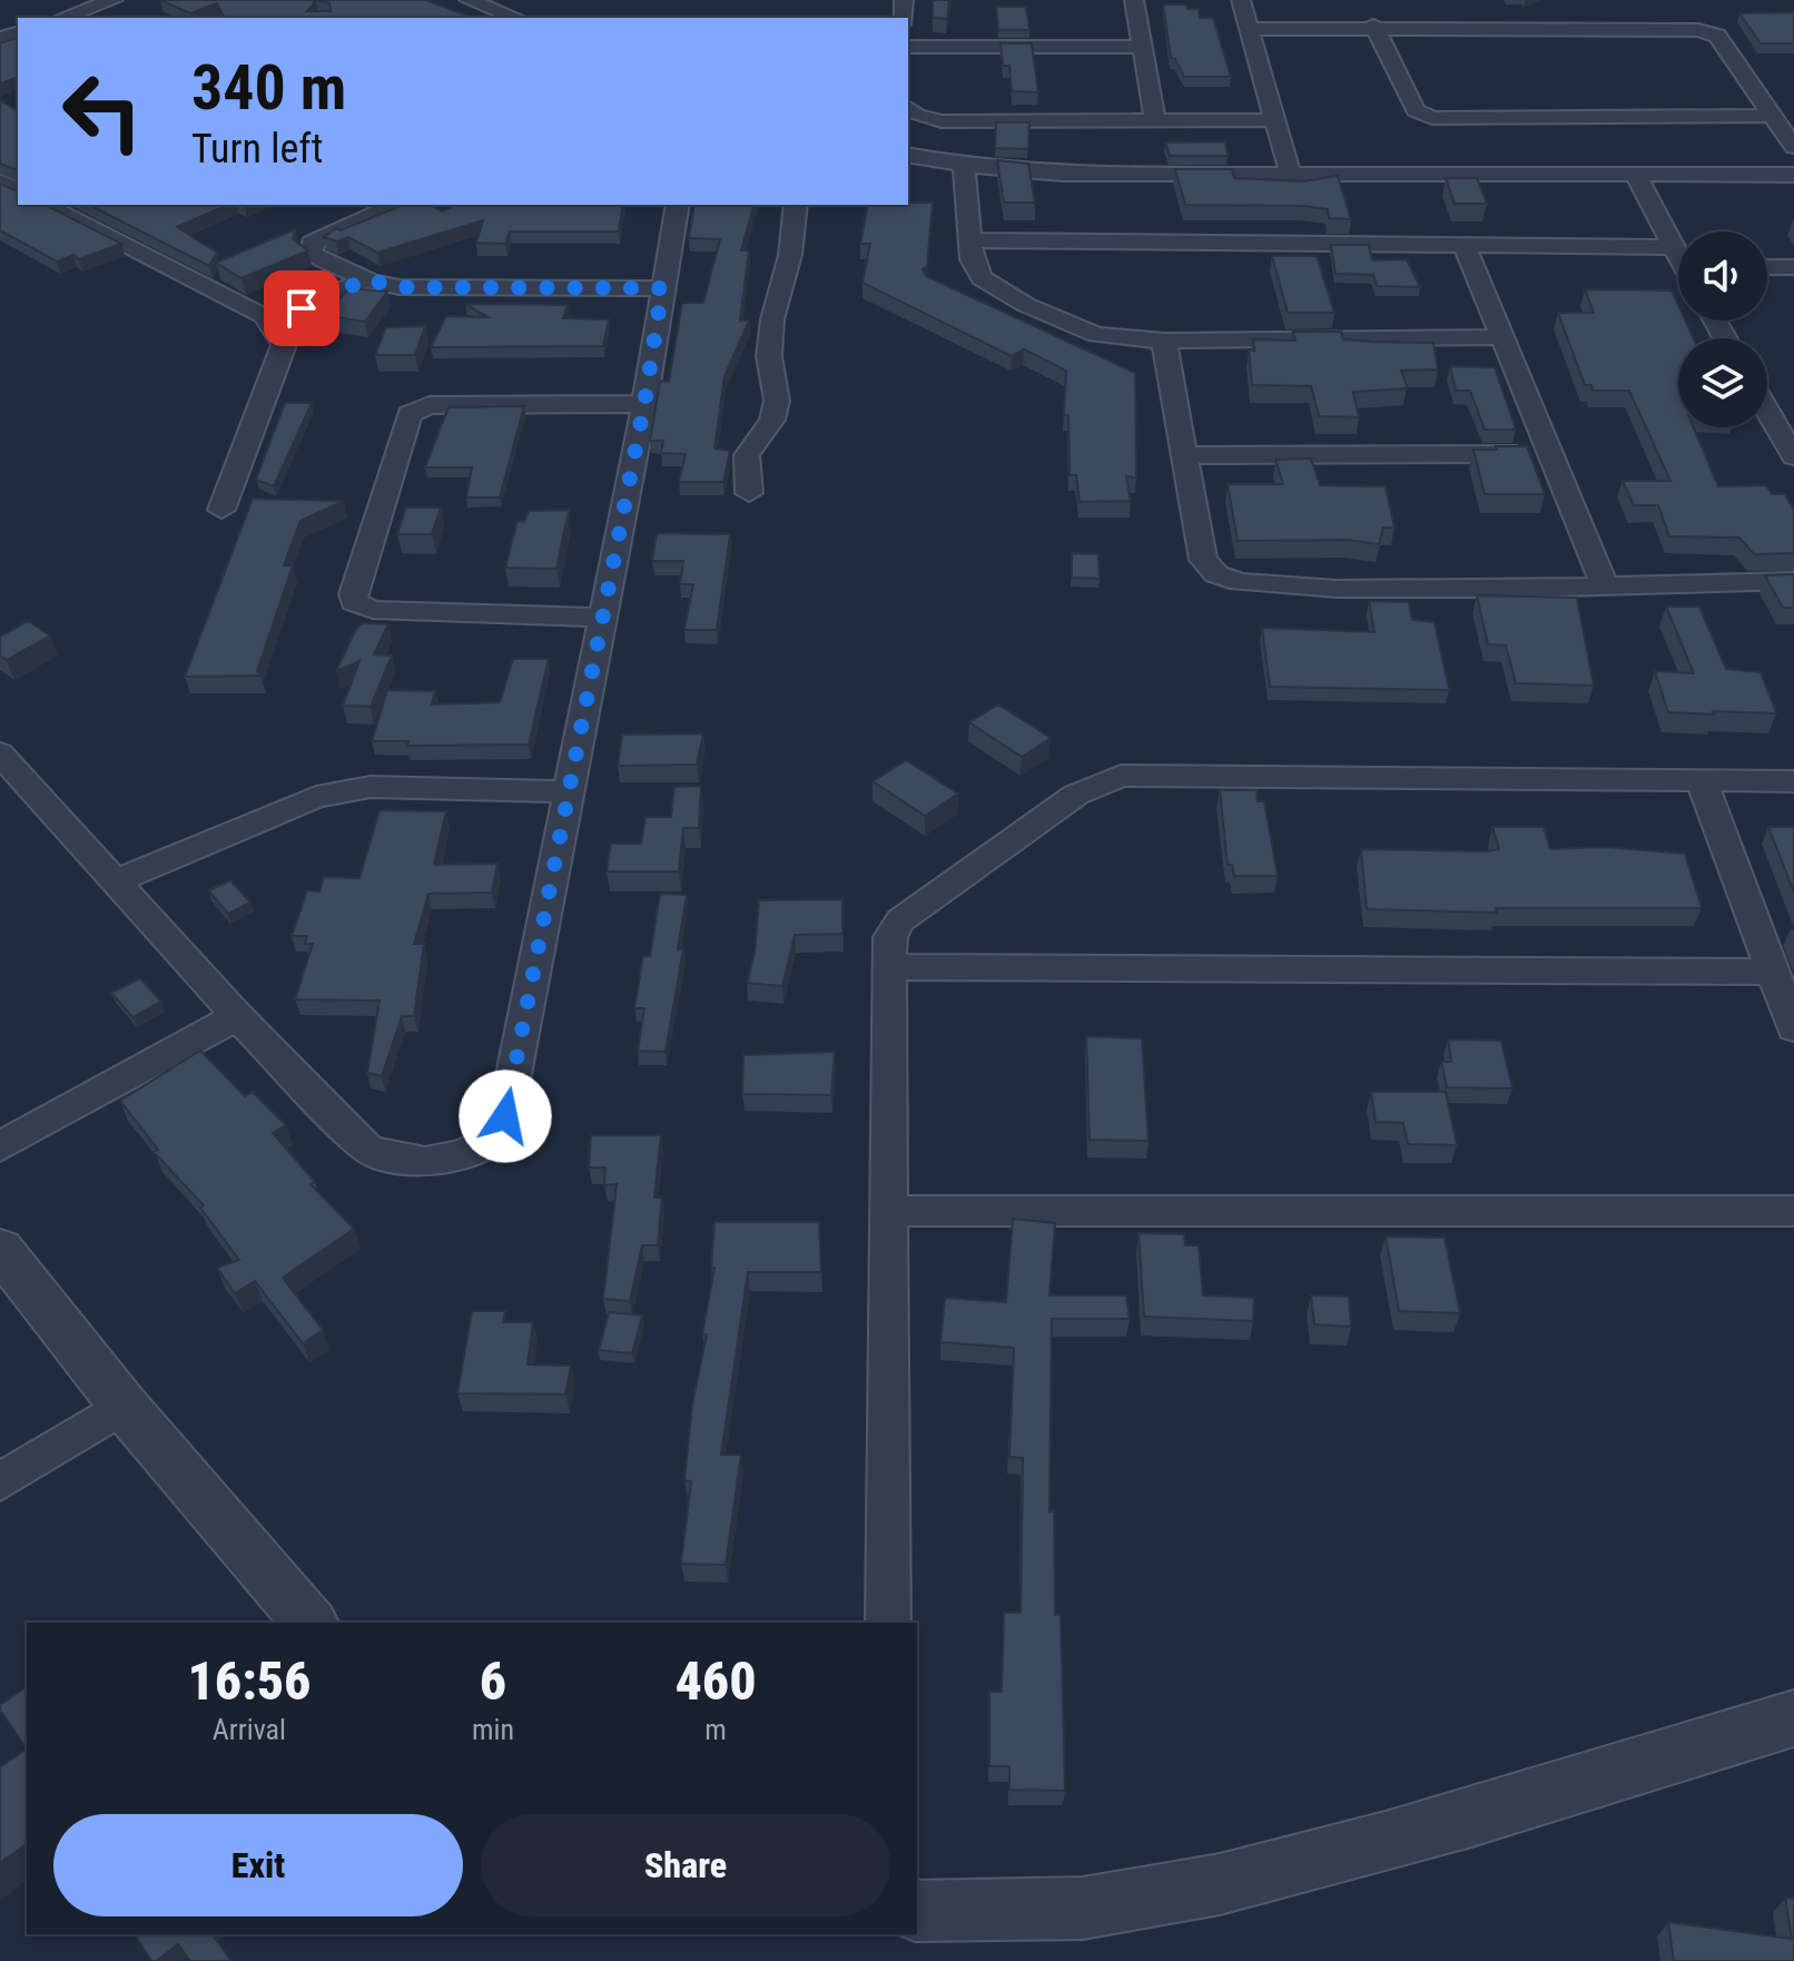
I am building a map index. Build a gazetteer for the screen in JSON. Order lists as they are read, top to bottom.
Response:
{
  "page": {
    "turn": ["340 m", "Turn left"],
    "eta": [
      "16:56",
      "Arrival",
      "6",
      "min",
      "460",
      "m"
    ],
    "buttons": ["Exit", "Share"]
  }
}
